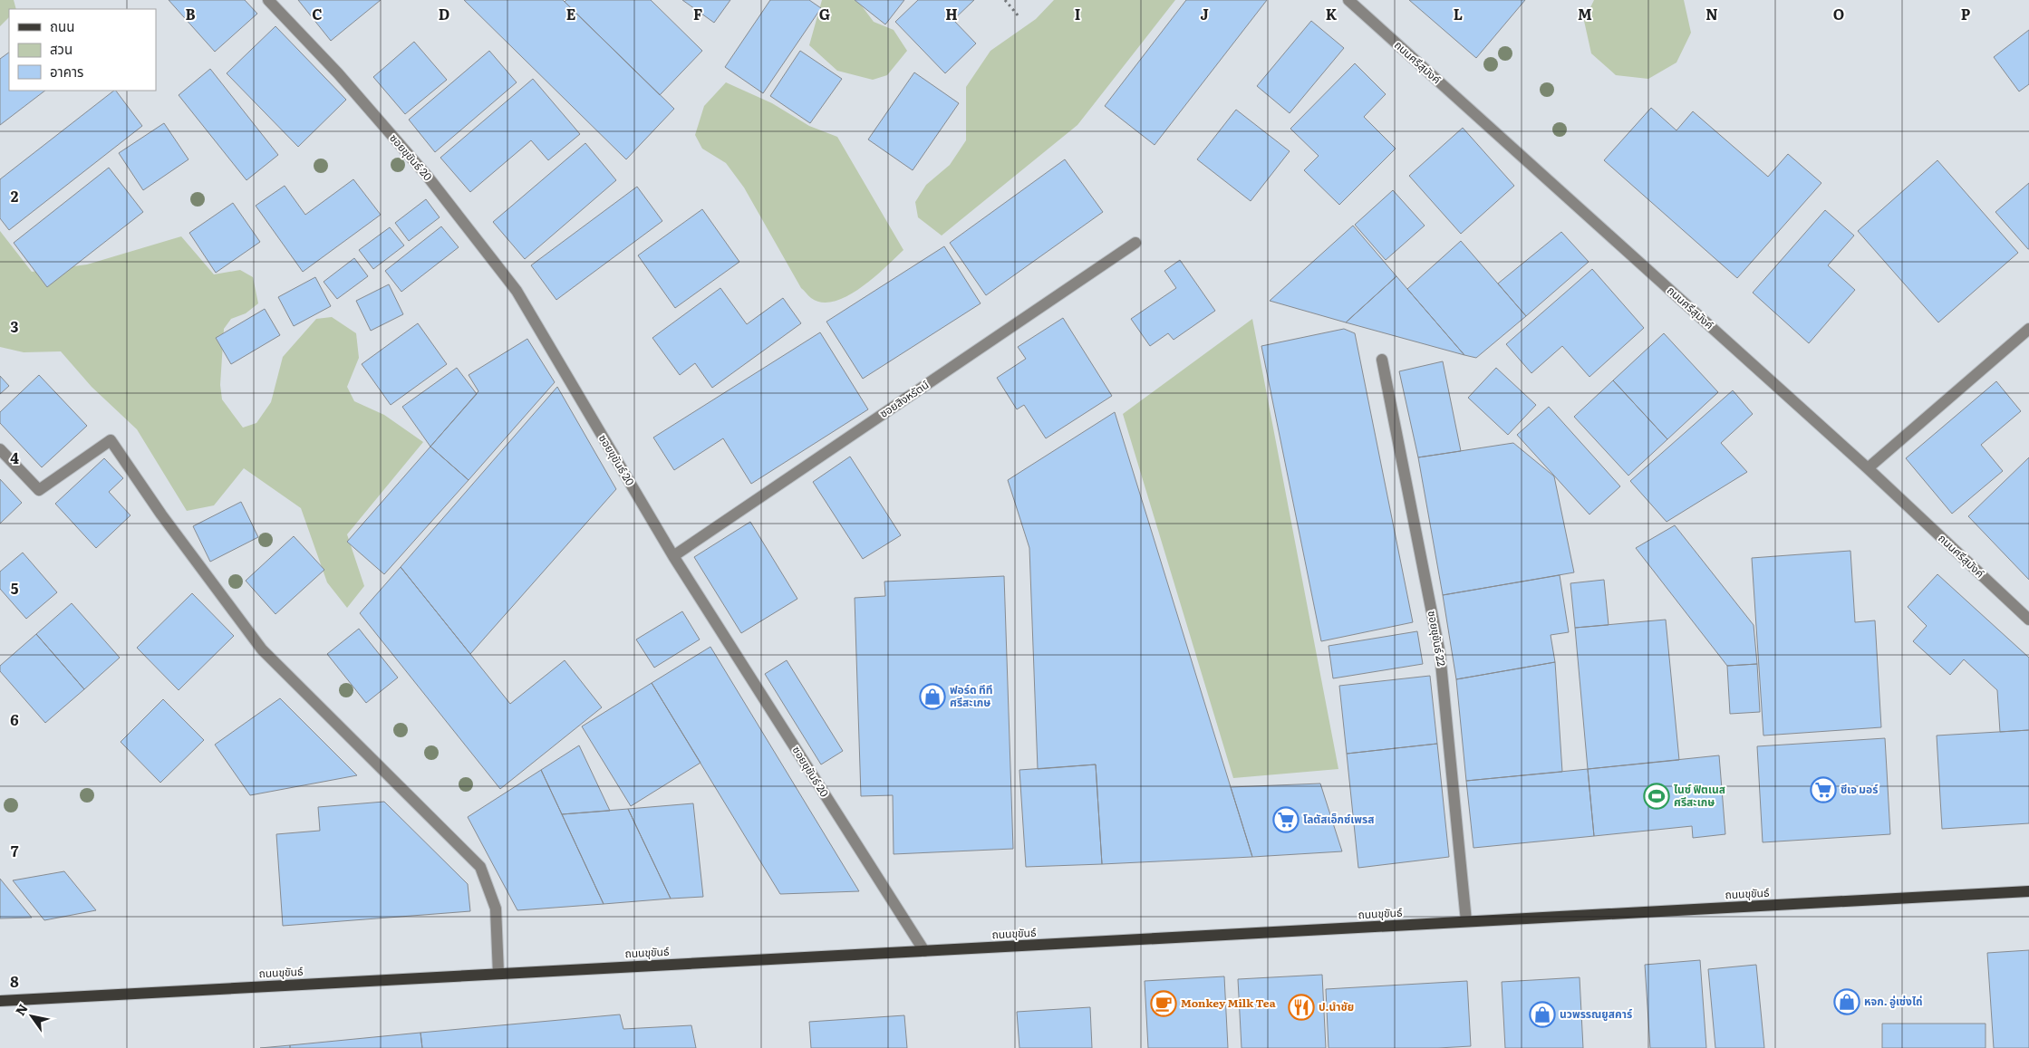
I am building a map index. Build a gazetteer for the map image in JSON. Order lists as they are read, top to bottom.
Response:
{
  "streets": {
    "main road": ["ถนนขุขันธ์"],
    "street": [
      "ถนนศรีสุมังค์",
      "ซอยขุขันธ์ 20",
      "ซอยสิงหรัตน์",
      "ซอยขุขันธ์ 22"
    ]
  },
  "crossings": [
    ["ซอยขุขันธ์ 20", "ซอยสิงหรัตน์"],
    ["ซอยขุขันธ์ 20", "ถนนขุขันธ์"],
    ["ซอยขุขันธ์ 22", "ถนนขุขันธ์"]
  ],
  "places": {
    "shop": ["ฟอร์ด ทีที ศรีสะเกษ", "หจก. อู่เซ่งไถ่", "นวพรรณยูสคาร์"],
    "supermarket": ["ซีเจ มอร์", "โลตัสเอ็กซ์เพรส"],
    "sports": ["ไนซ์ ฟิตเนส ศรีสะเกษ"],
    "cafe": ["Monkey Milk Tea"],
    "restaurant": ["ป.นำชัย"]
  },
  "legend": ["ถนน", "สวน", "อาคาร"],
  "north": "top left",
  "grid": {
    "columns": [
      "B",
      "C",
      "D",
      "E",
      "F",
      "G",
      "H",
      "I",
      "J",
      "K",
      "L",
      "M",
      "N",
      "O",
      "P"
    ],
    "rows": [
      "2",
      "3",
      "4",
      "5",
      "6",
      "7",
      "8"
    ]
  }
}
